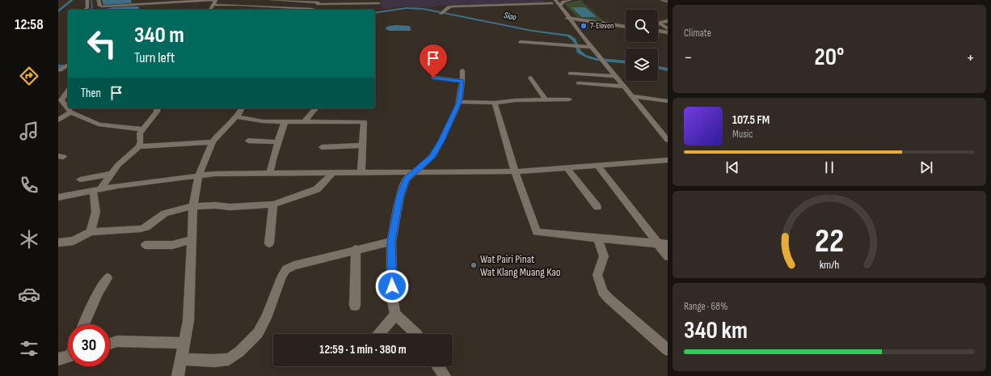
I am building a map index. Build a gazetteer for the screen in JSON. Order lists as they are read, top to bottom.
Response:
{
  "water": ["Siao"],
  "places": ["7-Eleven", "Wat Pairi Pinat Wat Klang Muang Kao"],
  "page": {
    "tabs": "12:58",
    "tile": [
      "Climate",
      ["Range · 68%", "340 km"]
    ],
    "turn": ["340 m", "Turn left"],
    "heat": ["−", "20°", "+"],
    "then": "Then",
    "song": ["107.5 FM", "Music"],
    "limit": "30",
    "trip": "12:59 · 1 min · 380 m",
    "gauge": ["22", "km/h"]
  }
}
